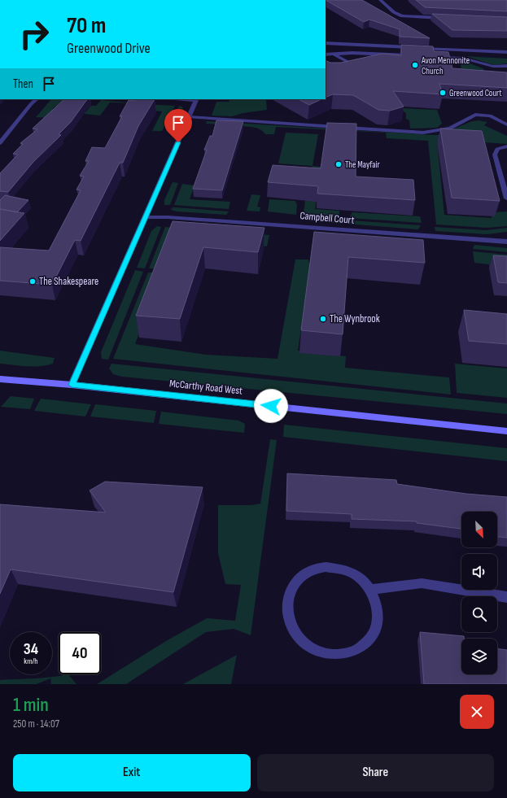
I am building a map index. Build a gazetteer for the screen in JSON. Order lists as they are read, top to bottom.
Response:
{
  "streets": {
    "street": ["Campbell Court", "McCarthy Road West"]
  },
  "places": [
    "Avon Mennonite Church",
    "Greenwood Court",
    "The Mayfair",
    "The Shakespeare",
    "The Wynbrook"
  ],
  "north": "bottom right",
  "page": {
    "turn": ["70 m", "Greenwood Drive"],
    "then": "Then",
    "speed": "34 km/h",
    "limit": "40",
    "heading": ["1 min", "250 m · 14:07"],
    "buttons": ["Exit", "Share"]
  }
}
